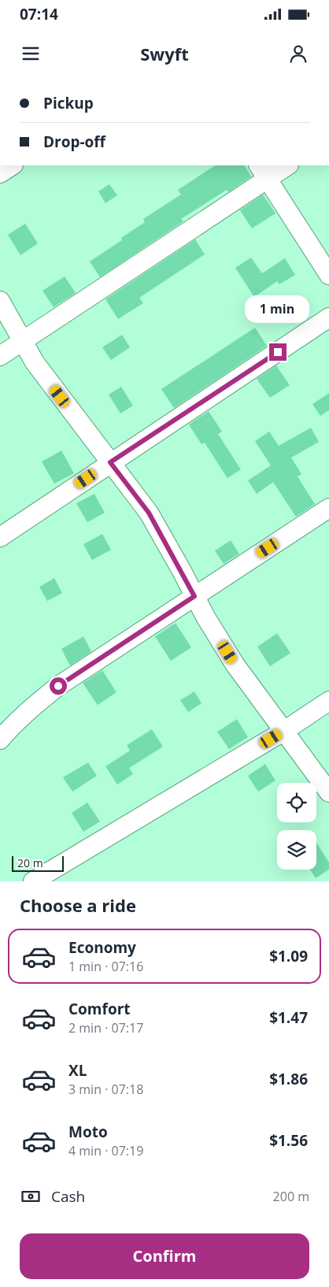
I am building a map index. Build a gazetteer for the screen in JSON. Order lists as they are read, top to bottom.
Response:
{
  "scale_bar": "20 m",
  "page": {
    "status": "07:14",
    "header": "Swyft",
    "banner": ["Pickup", "Drop-off"],
    "bubble": "1 min",
    "scale": "20 m",
    "heading": "Choose a ride",
    "list": [
      {
        "name": "Economy",
        "note": "1 min · 07:16",
        "value": "$1.09"
      },
      {
        "name": "Comfort",
        "note": "2 min · 07:17",
        "value": "$1.47"
      },
      {
        "name": "XL",
        "note": "3 min · 07:18",
        "value": "$1.86"
      },
      {
        "name": "Moto",
        "note": "4 min · 07:19",
        "value": "$1.56"
      }
    ],
    "pay": ["Cash", "200 m"],
    "buttons": "Confirm"
  }
}
